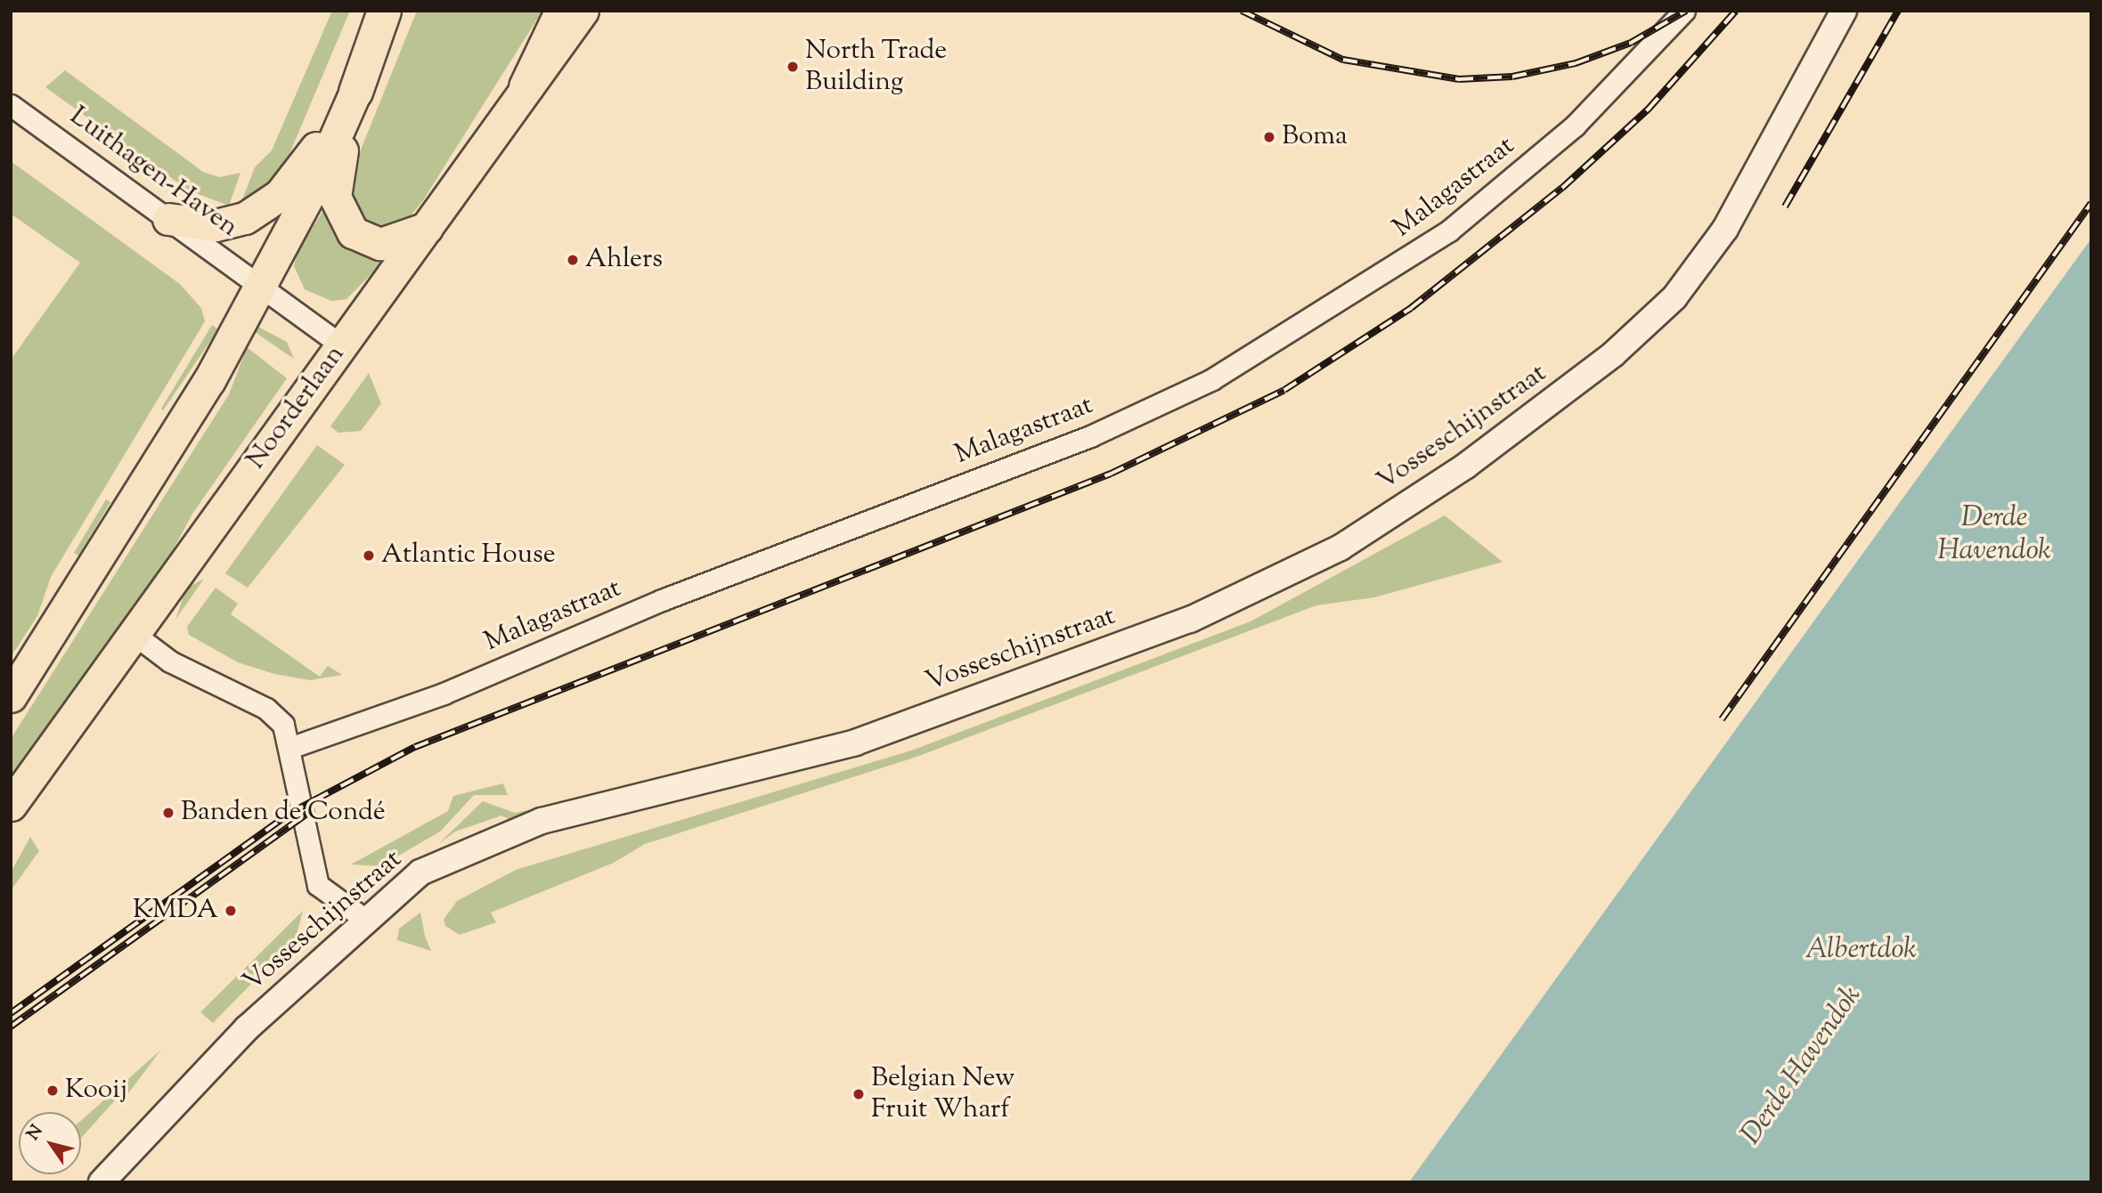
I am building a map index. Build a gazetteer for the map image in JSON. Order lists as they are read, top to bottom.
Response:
{
  "streets": {
    "main road": ["Noorderlaan"],
    "street": ["Luithagen-Haven", "Malagastraat", "Vosseschijnstraat"]
  },
  "crossings": [
    ["Luithagen-Haven", "Noorderlaan"]
  ],
  "water": ["Derde Havendok", "Albertdok"],
  "places": [
    "North Trade Building",
    "Boma",
    "Ahlers",
    "Atlantic House",
    "Banden de Condé",
    "KMDA",
    "Kooij",
    "Belgian New Fruit Wharf"
  ],
  "north": "top left"
}
